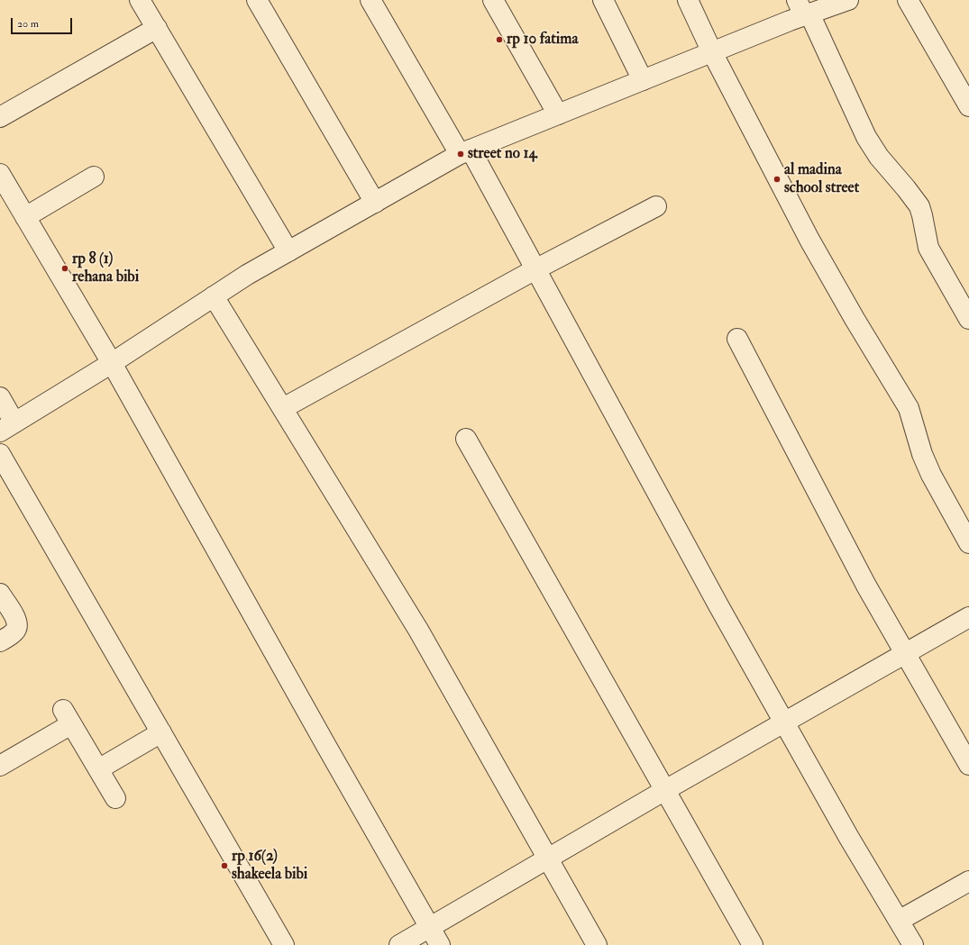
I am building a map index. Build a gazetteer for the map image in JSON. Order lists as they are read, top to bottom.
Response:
{
  "places": [
    "rp 10 fatima",
    "street no 14",
    "al madina school street",
    "rp 8 (1) rehana bibi",
    "rp 16(2) shakeela bibi"
  ],
  "scale_bar": "20 m"
}
